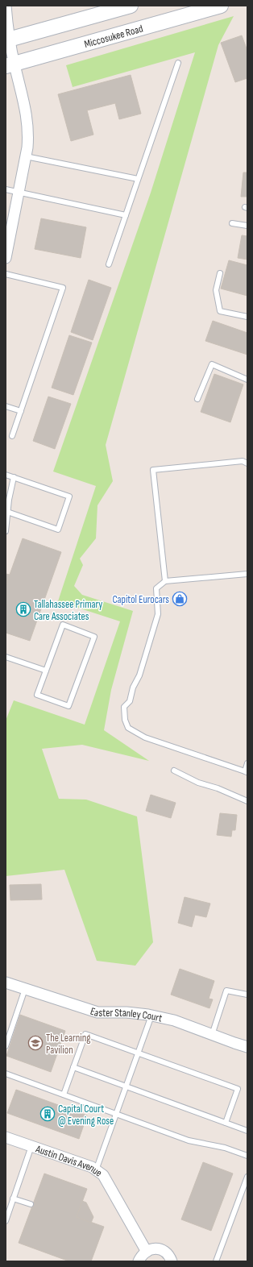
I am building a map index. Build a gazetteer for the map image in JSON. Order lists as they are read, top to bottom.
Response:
{
  "streets": {
    "street": ["Miccosukee Road", "Easter Stanley Court", "Austin Davis Avenue"]
  },
  "places": {
    "shop": ["Capitol Eurocars"],
    "building": ["Tallahassee Primary Care Associates", "Capital Court @ Evening Rose"],
    "school or university": ["The Learning Pavilion"]
  }
}
